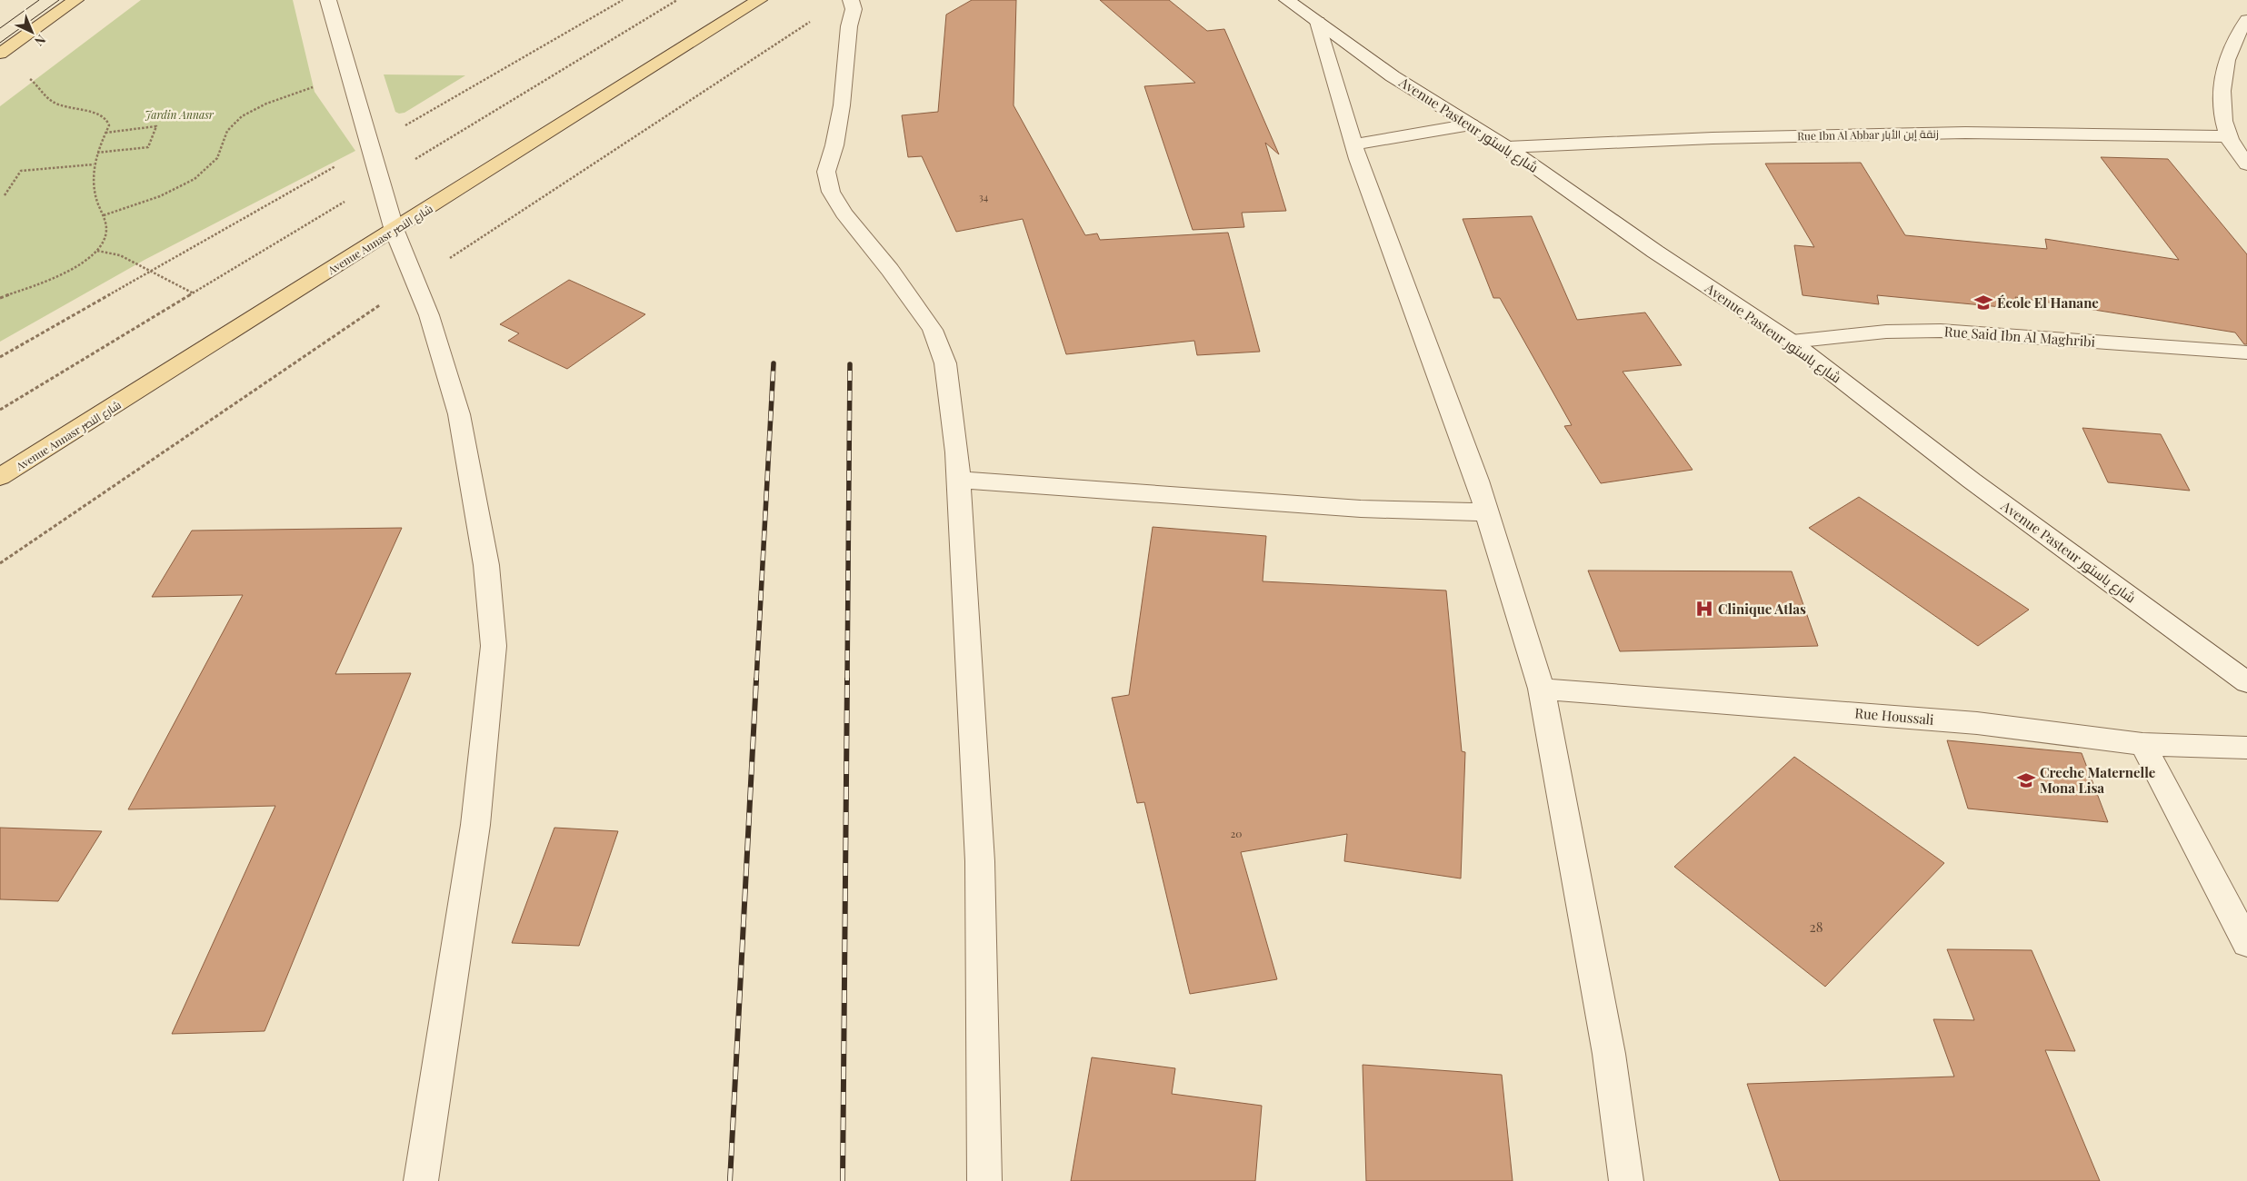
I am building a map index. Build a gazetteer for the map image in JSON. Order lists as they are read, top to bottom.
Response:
{
  "streets": {
    "main road": ["Avenue Annasr شارع النصر"],
    "street": [
      "Avenue Pasteur شارع باستور",
      "Rue Ibn Al Abbar زنقة إبن الأبار",
      "Rue Said Ibn Al Maghribi",
      "Rue Houssali"
    ]
  },
  "crossings": [
    ["Avenue Pasteur شارع باستور", "Rue Ibn Al Abbar زنقة إبن الأبار"],
    ["Avenue Pasteur شارع باستور", "Rue Said Ibn Al Maghribi"]
  ],
  "parks": ["Jardin Annasr"],
  "places": {
    "school or university": ["École El Hanane", "Creche Maternelle Mona Lisa"],
    "hospital": ["Clinique Atlas"]
  },
  "house_numbers": ["34", "20", "28"],
  "north": "bottom right"
}
